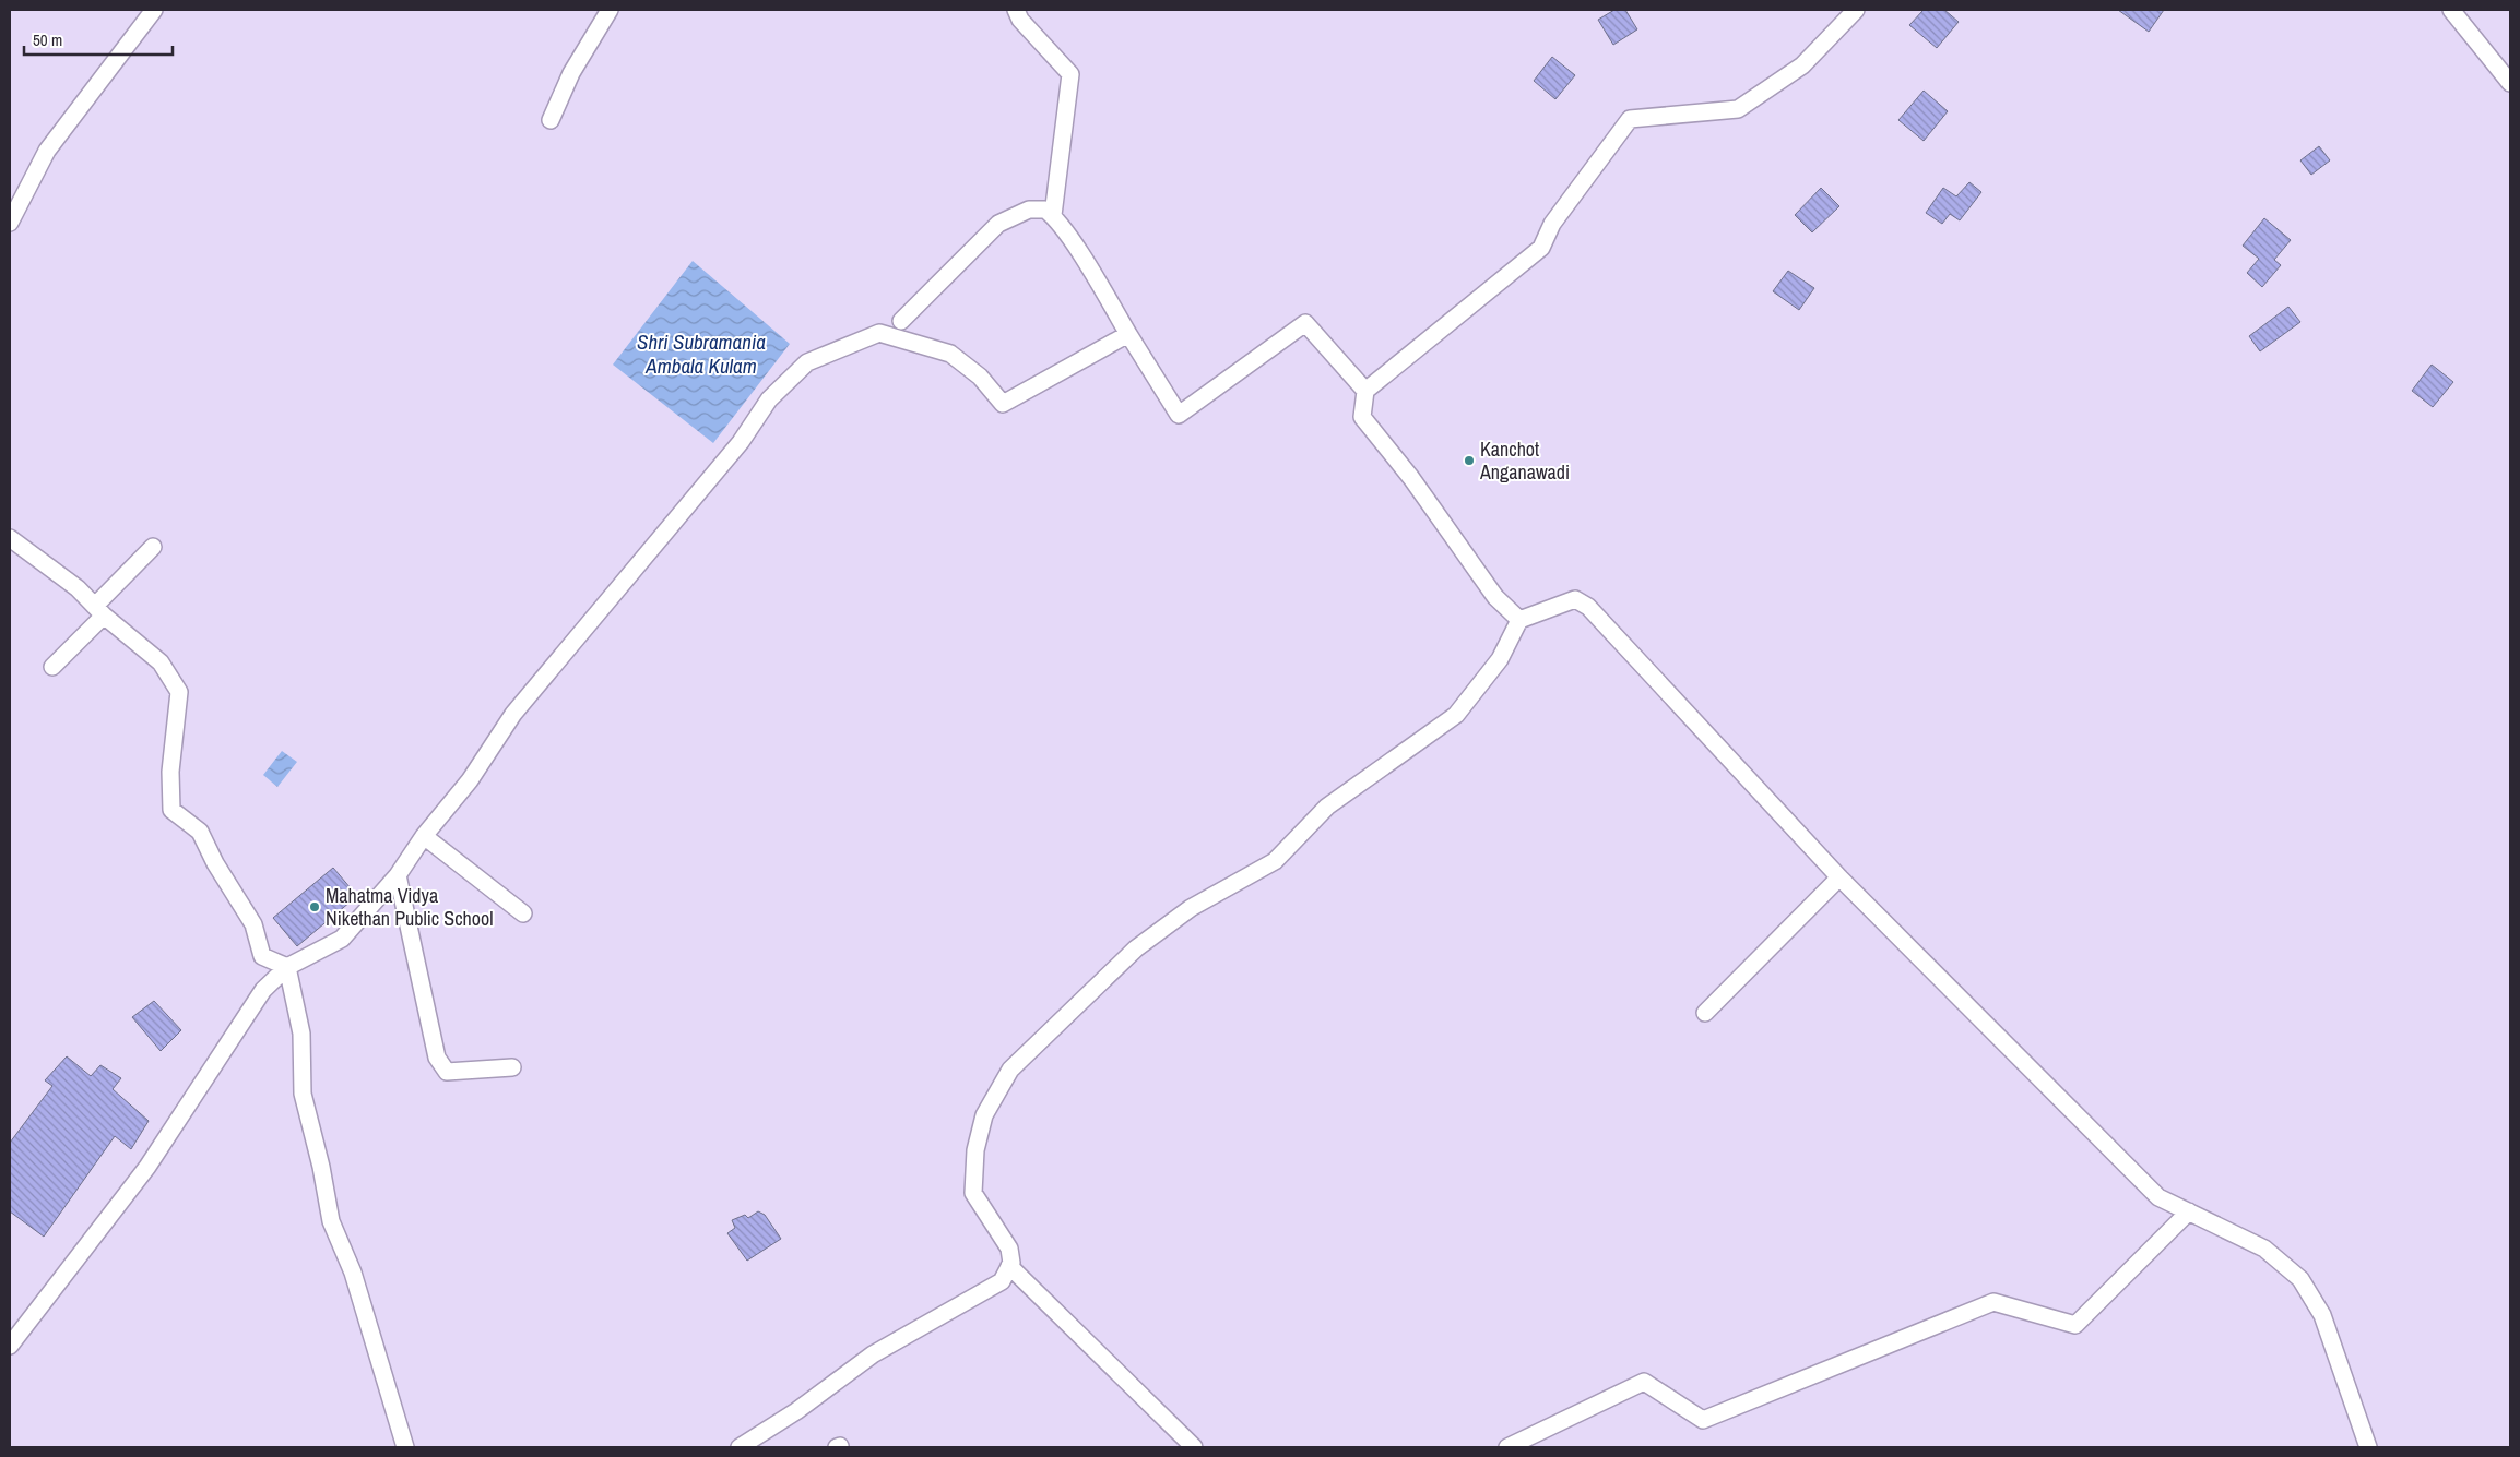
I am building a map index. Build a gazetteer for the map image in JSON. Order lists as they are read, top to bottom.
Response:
{
  "water": ["Shri Subramania Ambala Kulam"],
  "places": ["Kanchot Anganawadi", "Mahatma Vidya Nikethan Public School"],
  "scale_bar": "50 m"
}
